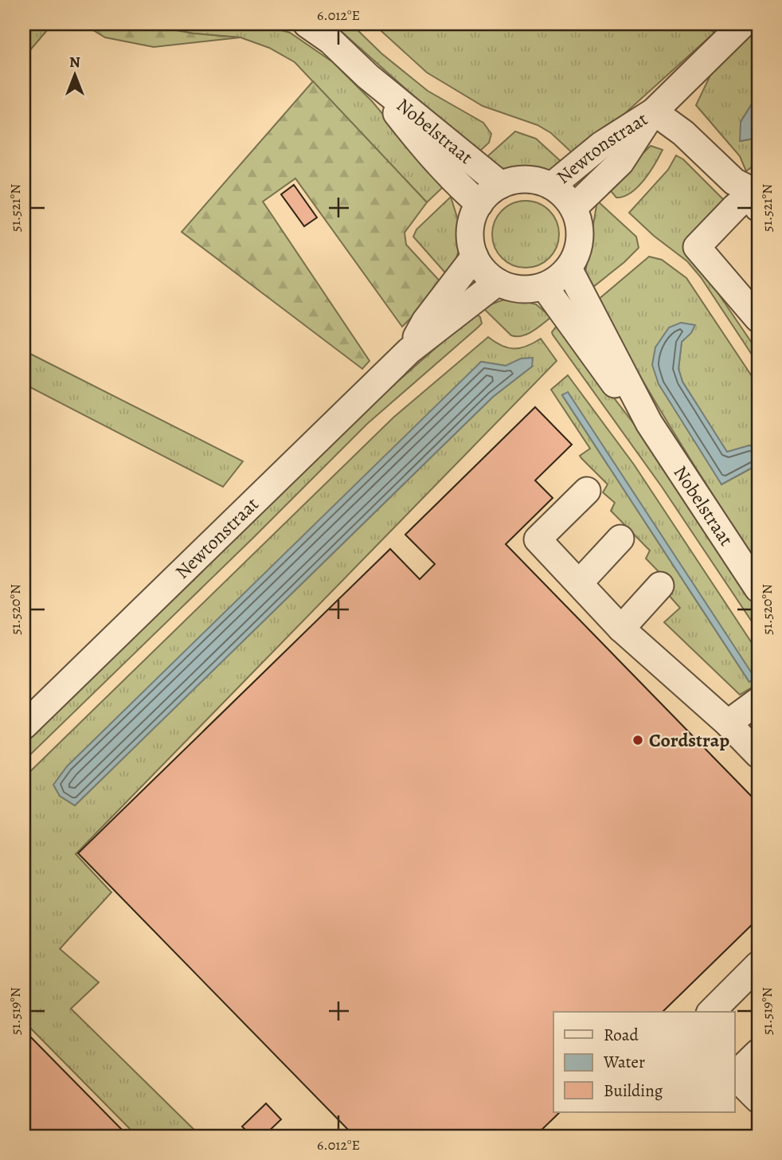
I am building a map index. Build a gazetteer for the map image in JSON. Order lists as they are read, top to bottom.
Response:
{
  "streets": {
    "street": ["Nobelstraat", "Newtonstraat"]
  },
  "crossings": [
    ["Nobelstraat", "Newtonstraat"]
  ],
  "places": ["Cordstrap"],
  "legend": ["Road", "Water", "Building"],
  "north": "top",
  "coordinates": [
    "6.012°E",
    "51.521°N",
    "51.520°N",
    "51.519°N"
  ]
}
